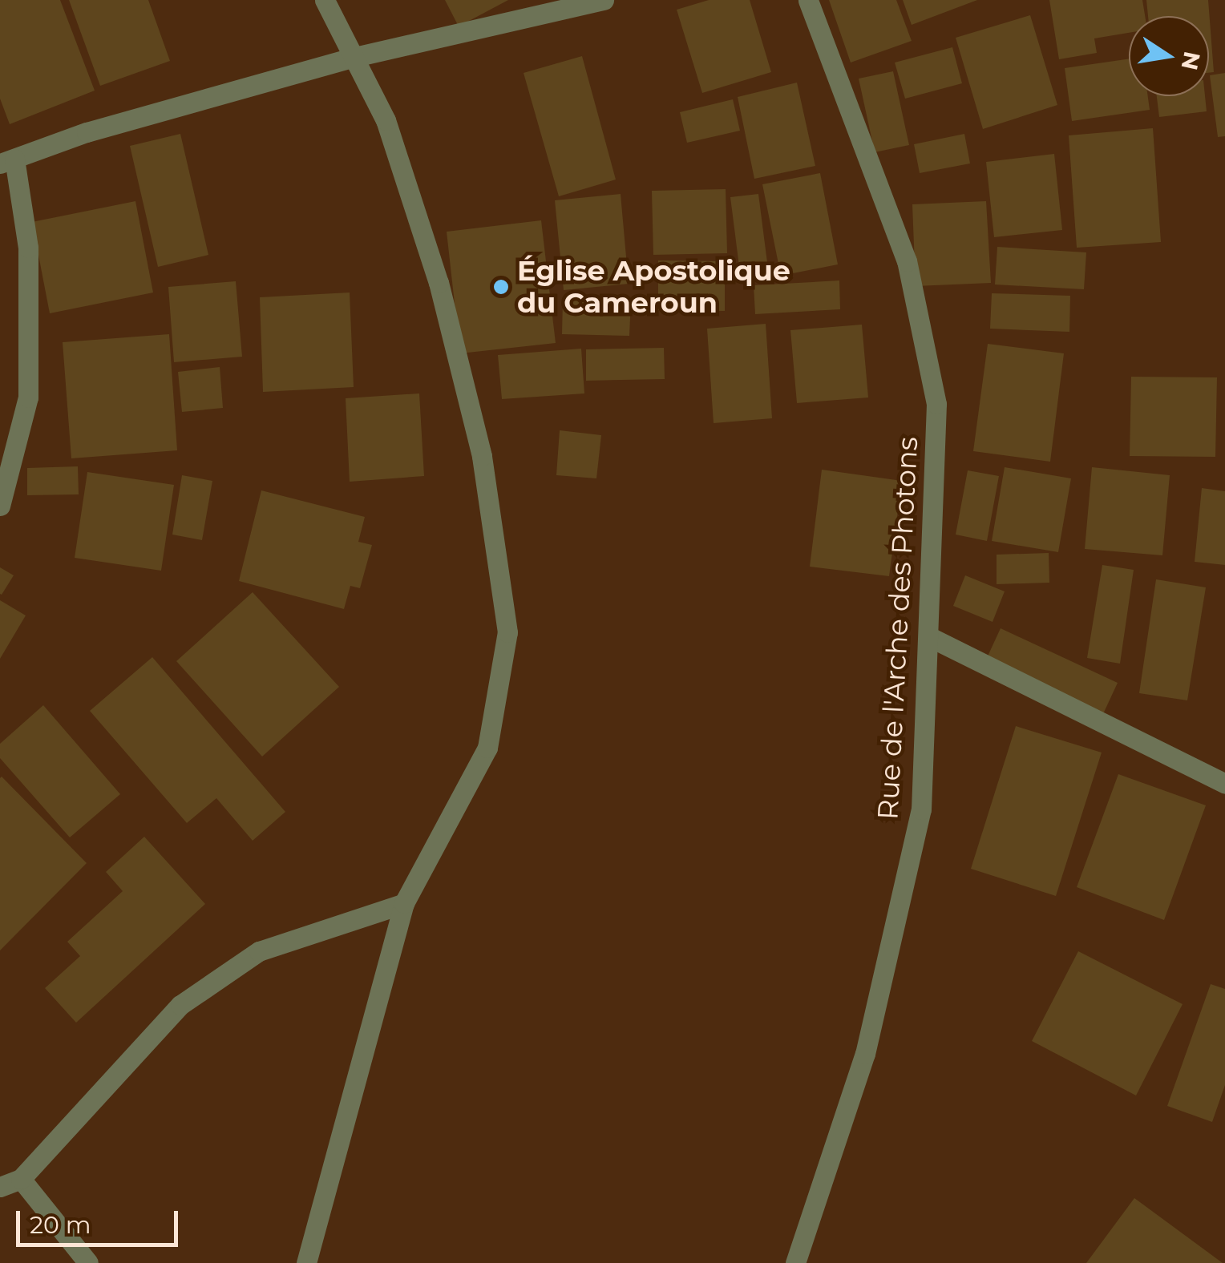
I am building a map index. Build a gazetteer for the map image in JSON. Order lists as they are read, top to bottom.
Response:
{
  "streets": {
    "street": ["Rue de l'Arche des Photons"]
  },
  "places": ["Église Apostolique du Cameroun"],
  "scale_bar": "20 m",
  "north": "right"
}
